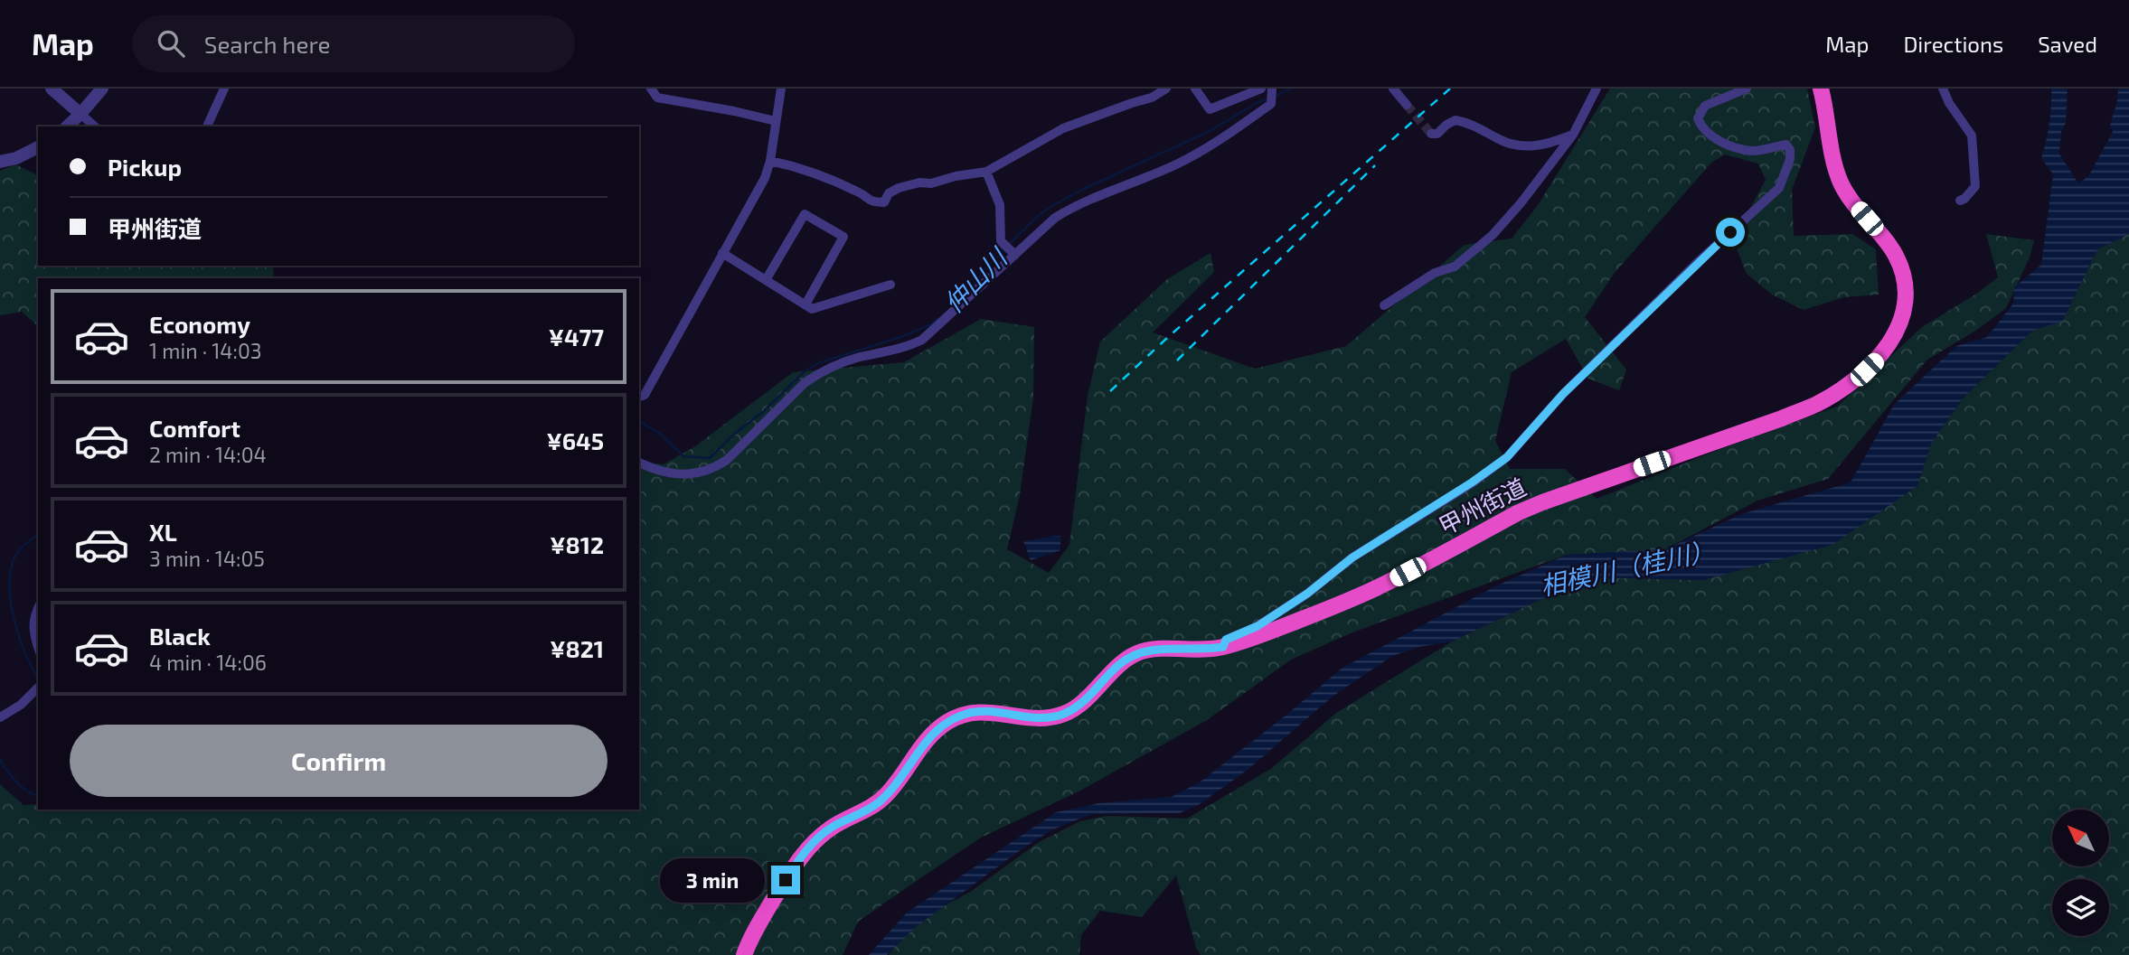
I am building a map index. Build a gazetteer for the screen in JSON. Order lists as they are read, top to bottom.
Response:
{
  "streets": {
    "highway": ["甲州街道"]
  },
  "water": ["仲山川", "相模川（桂川）"],
  "north": "top left",
  "page": {
    "header": "Map",
    "search": "Search here",
    "nav": ["Map", "Directions", "Saved"],
    "banner": ["Pickup", "甲州街道"],
    "list": [
      {
        "name": "Economy",
        "note": "1 min · 14:03",
        "value": "¥477"
      },
      {
        "name": "Comfort",
        "note": "2 min · 14:04",
        "value": "¥645"
      },
      {
        "name": "XL",
        "note": "3 min · 14:05",
        "value": "¥812"
      },
      {
        "name": "Black",
        "note": "4 min · 14:06",
        "value": "¥821"
      }
    ],
    "buttons": "Confirm",
    "bubble": "3 min"
  }
}
